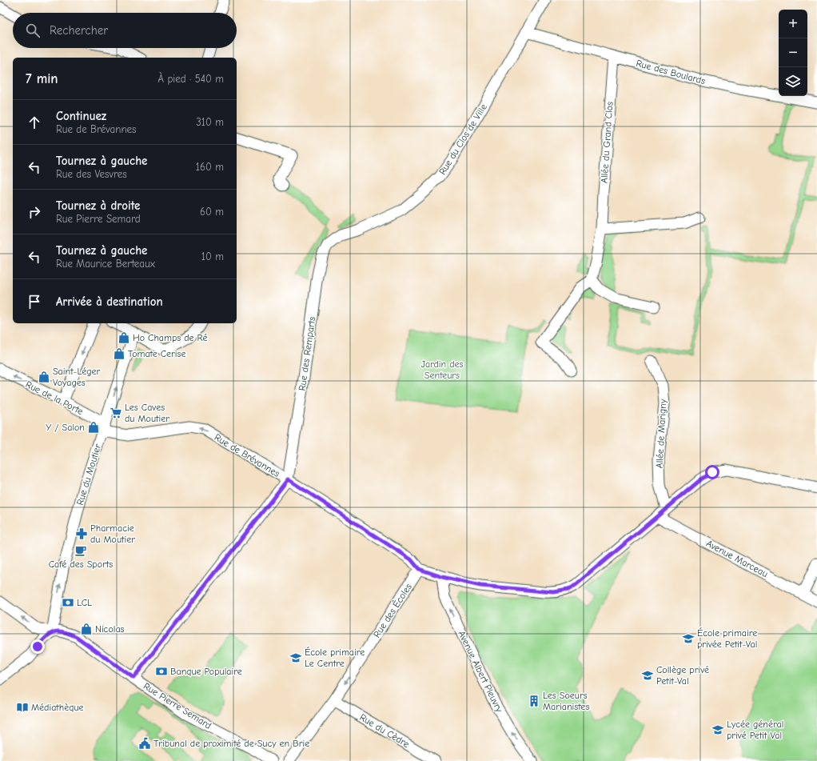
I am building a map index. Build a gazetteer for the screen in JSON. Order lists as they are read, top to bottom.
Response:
{
  "streets": {
    "street": [
      "Rue des Boulards",
      "Rue du Clos de Ville",
      "Allée du Grand Clos",
      "Rue des Remparts",
      "Rue de la Porte",
      "Allée de Marigny",
      "Rue de Brévannes",
      "Rue du Moutier",
      "Avenue Marceau",
      "Rue des Écoles",
      "Avenue Albert Pleuvry",
      "Rue Pierre Semard",
      "Rue du Cèdre"
    ]
  },
  "crossings": [
    ["Rue des Boulards", "Rue du Clos de Ville"],
    ["Rue des Boulards", "Allée du Grand Clos"],
    ["Rue du Clos de Ville", "Rue des Remparts"],
    ["Rue des Remparts", "Rue de Brévannes"],
    ["Rue de la Porte", "Rue de Brévannes"],
    ["Rue de la Porte", "Rue du Moutier"],
    ["Allée de Marigny", "Rue de Brévannes"],
    ["Rue de Brévannes", "Rue du Moutier"],
    ["Rue de Brévannes", "Avenue Marceau"],
    ["Rue de Brévannes", "Rue des Écoles"],
    ["Rue de Brévannes", "Avenue Albert Pleuvry"],
    ["Rue du Moutier", "Rue Pierre Semard"],
    ["Rue des Écoles", "Rue du Cèdre"]
  ],
  "one_way": [
    "Rue de la Porte",
    "Rue du Moutier",
    "Rue des Écoles",
    "Avenue Albert Pleuvry"
  ],
  "parks": ["Jardin des Senteurs"],
  "places": {
    "shop": [
      "Ho Champs de Ré",
      "Tomate Cerise",
      "Saint-Léger Voyages",
      "Y / Salon",
      "Nicolas"
    ],
    "supermarket": ["Les Caves du Moutier"],
    "pharmacy": ["Pharmacie du Moutier"],
    "cafe": ["Café des Sports"],
    "bank": ["LCL", "Banque Populaire"],
    "school or university": [
      "École primaire privée Petit-Val",
      "École primaire Le Centre",
      "Collège privé Petit-Val",
      "Lycée général privé Petit Val"
    ],
    "building": ["Les Soeurs Marianistes"],
    "library": ["Médiathèque"],
    "public building": ["Tribunal de proximité de Sucy en Brie"]
  },
  "page": {
    "map_buttons": ["+", "−"],
    "search": "Rechercher",
    "heading": ["7 min", "À pied · 540 m"],
    "list": [
      ["Continuez", "Rue de Brévannes", "310 m"],
      ["Tournez à gauche", "Rue des Vesvres", "160 m"],
      ["Tournez à droite", "Rue Pierre Semard", "60 m"],
      ["Tournez à gauche", "Rue Maurice Berteaux", "10 m"],
      "Arrivée à destination"
    ]
  }
}
